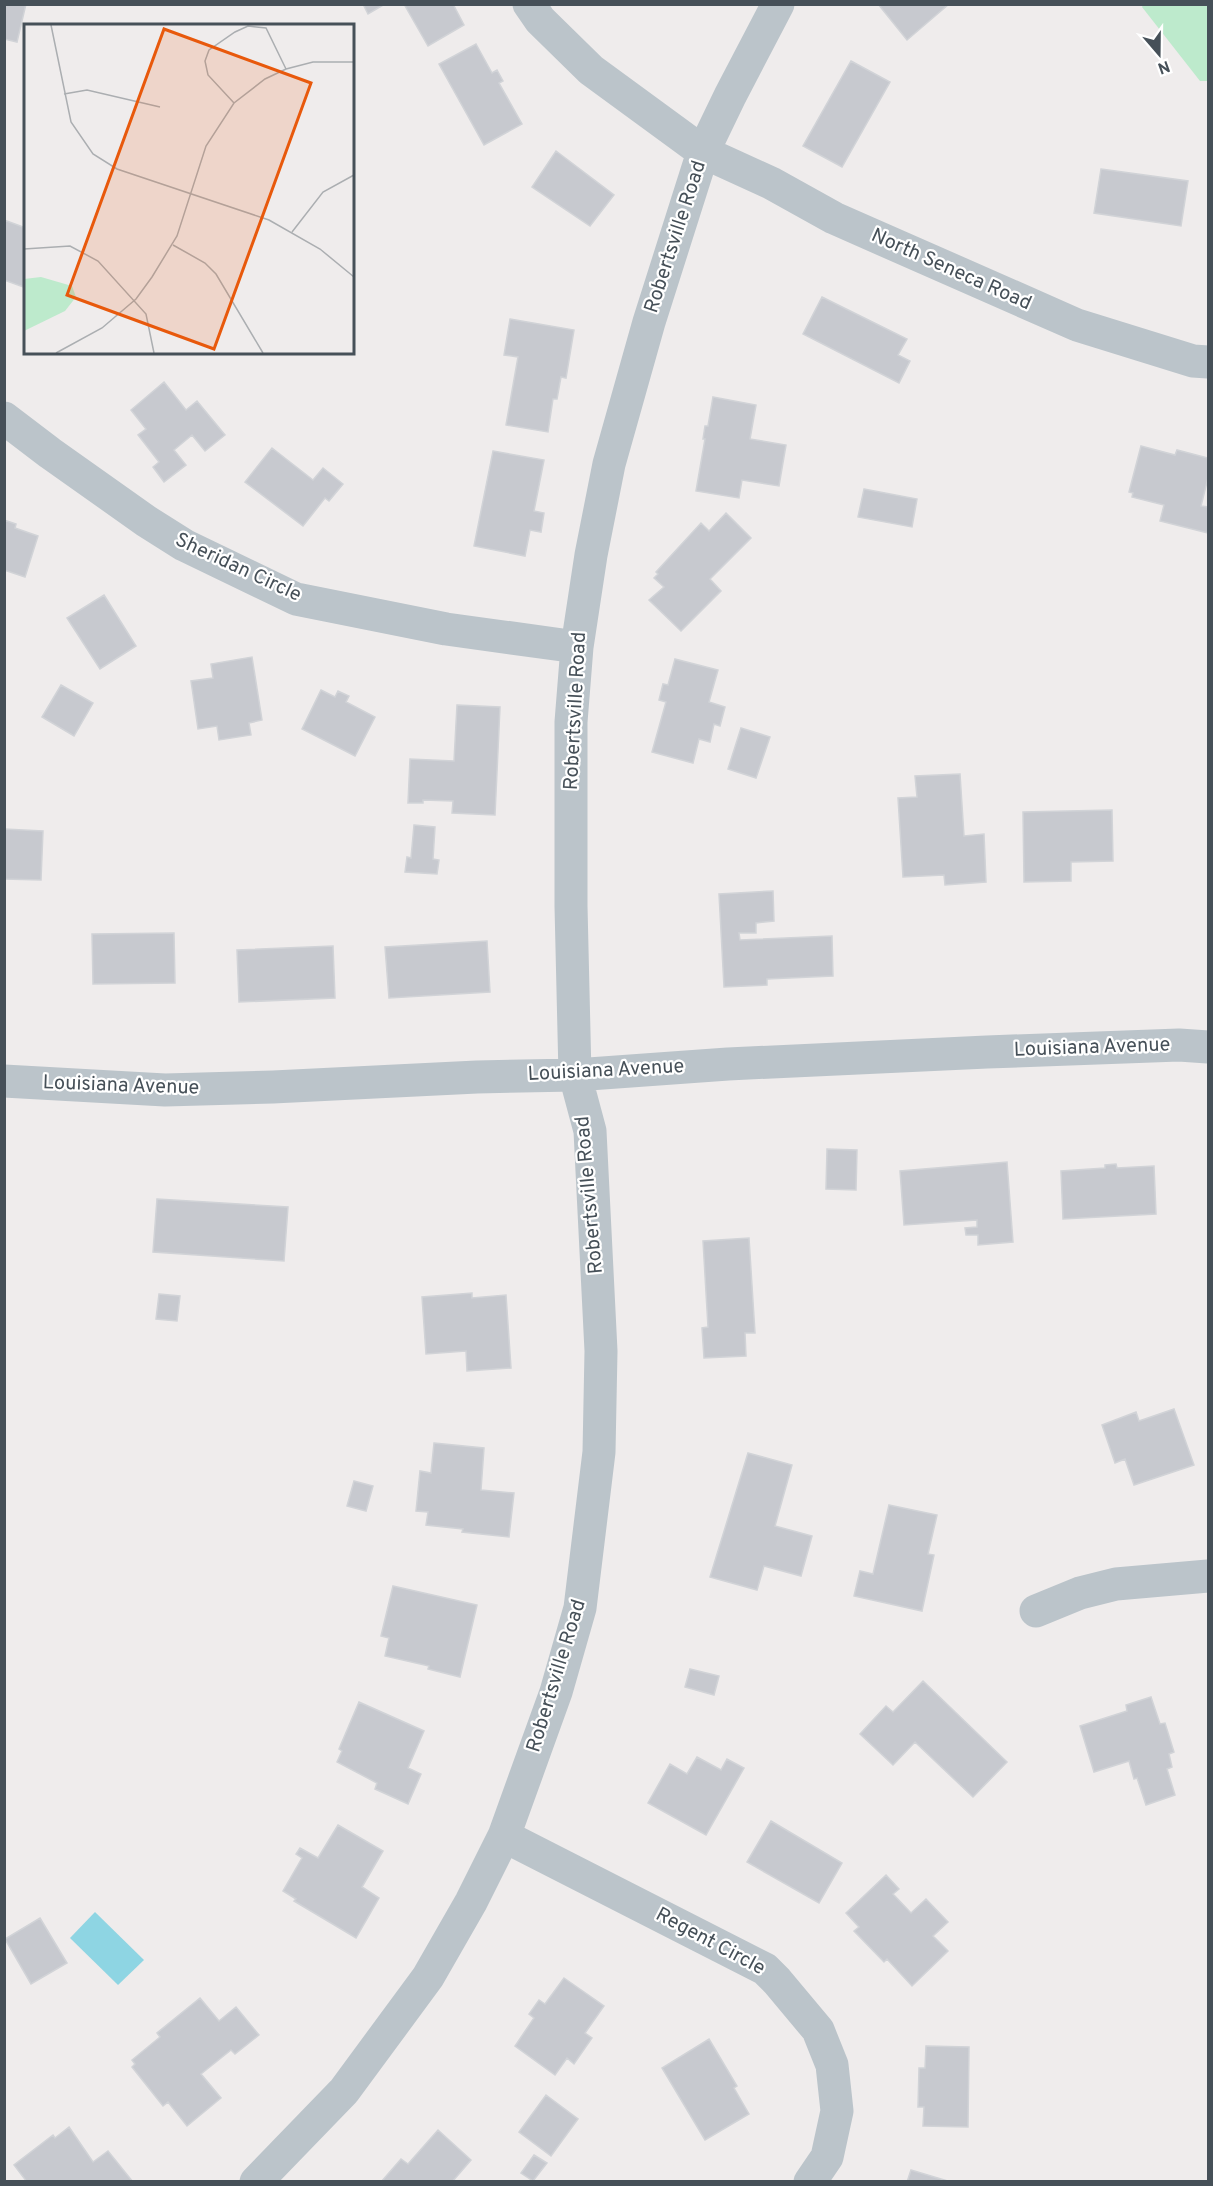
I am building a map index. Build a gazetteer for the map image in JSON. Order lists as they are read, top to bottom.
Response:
{
  "streets": {
    "street": [
      "Robertsville Road",
      "North Seneca Road",
      "Sheridan Circle",
      "Louisiana Avenue",
      "Regent Circle"
    ]
  },
  "crossings": [
    ["Robertsville Road", "North Seneca Road"],
    ["Robertsville Road", "Sheridan Circle"],
    ["Robertsville Road", "Louisiana Avenue"],
    ["Robertsville Road", "Regent Circle"]
  ],
  "north": "bottom"
}
